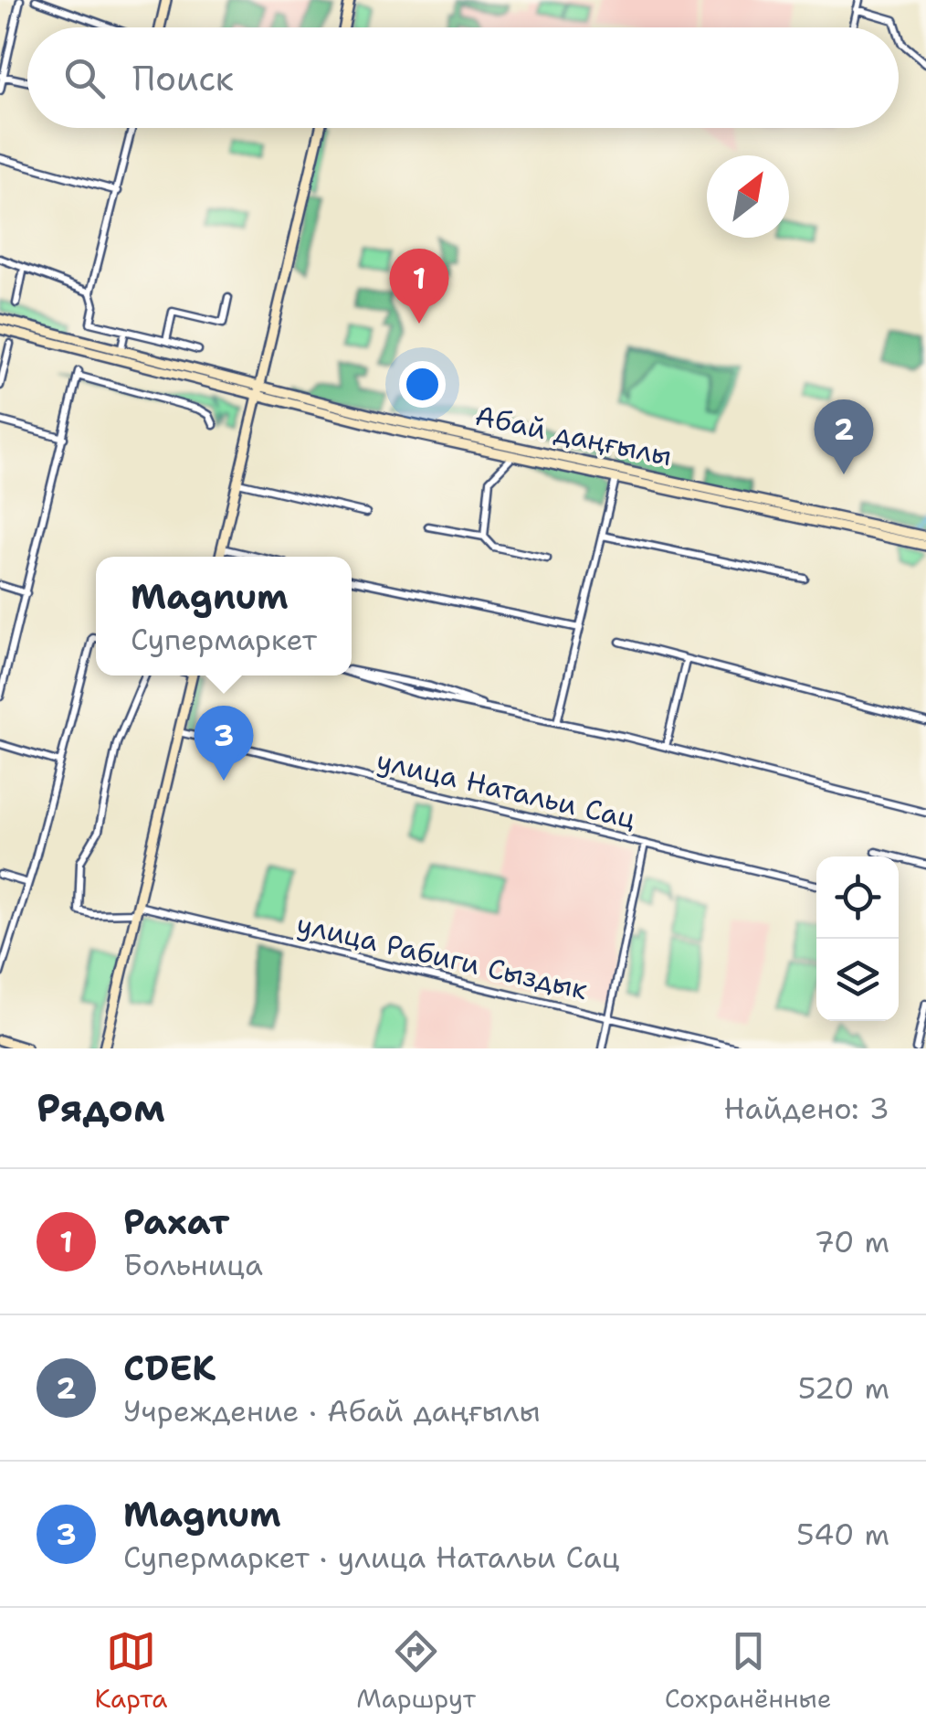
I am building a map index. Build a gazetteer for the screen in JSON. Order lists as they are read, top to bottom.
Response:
{
  "streets": {
    "main road": ["Абай даңғылы"],
    "street": ["улица Натальи Сац", "улица Рабиги Сыздык"]
  },
  "north": "top right",
  "page": {
    "search": "Поиск",
    "pins": ["1", "2", "3"],
    "popup": ["Magnum", "Супермаркет"],
    "heading": ["Рядом", "Найдено: 3"],
    "list": [
      {
        "mark": "1",
        "name": "Рахат",
        "note": "Больница",
        "value": "70 m"
      },
      {
        "mark": "2",
        "name": "CDEK",
        "note": "Учреждение · Абай даңғылы",
        "value": "520 m"
      },
      {
        "mark": "3",
        "name": "Magnum",
        "note": "Супермаркет · улица Натальи Сац",
        "value": "540 m"
      }
    ],
    "nav": ["Карта", "Маршрут", "Сохранённые"]
  }
}
